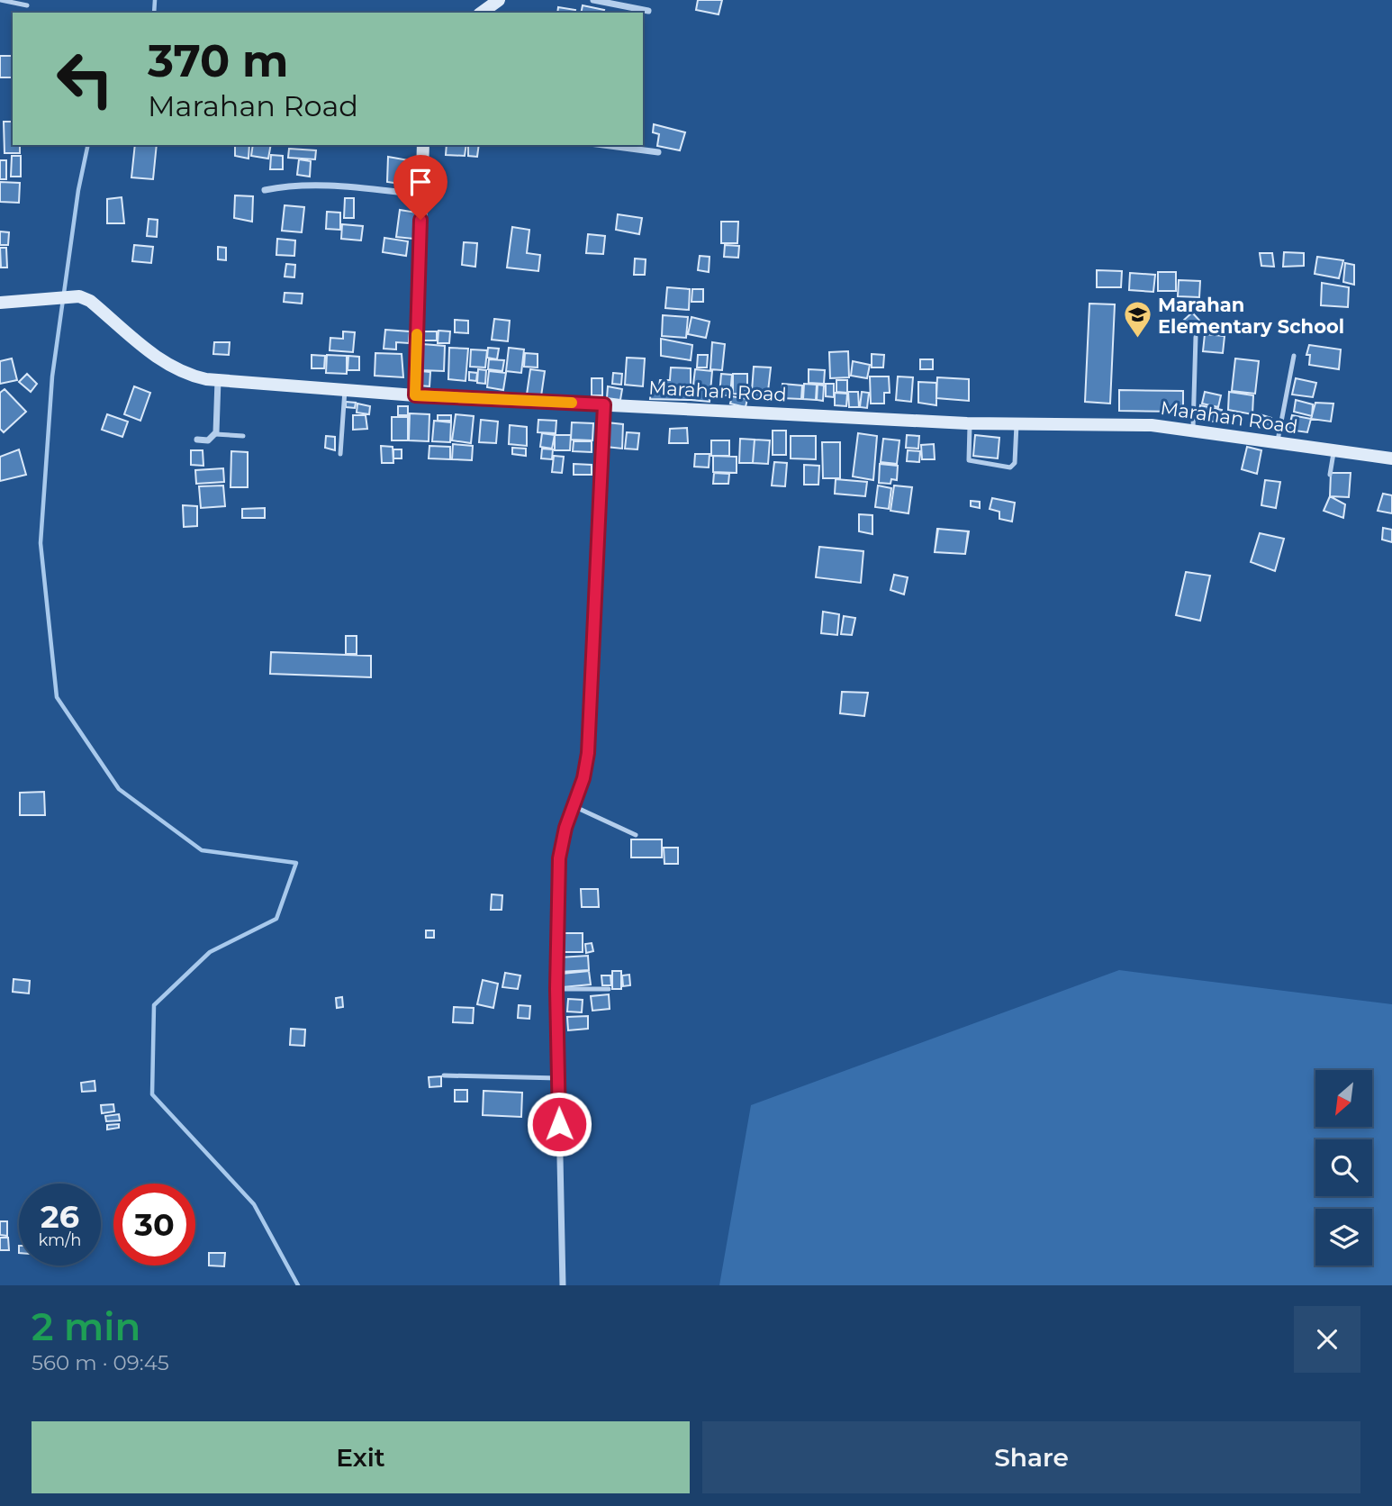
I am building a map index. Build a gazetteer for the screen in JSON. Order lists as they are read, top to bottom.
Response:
{
  "streets": {
    "main road": ["Marahan Road"]
  },
  "places": {
    "school or university": ["Marahan Elementary School"]
  },
  "north": "bottom left",
  "page": {
    "turn": ["370 m", "Marahan Road"],
    "speed": "26 km/h",
    "limit": "30",
    "heading": ["2 min", "560 m · 09:45"],
    "buttons": ["Exit", "Share"]
  }
}
